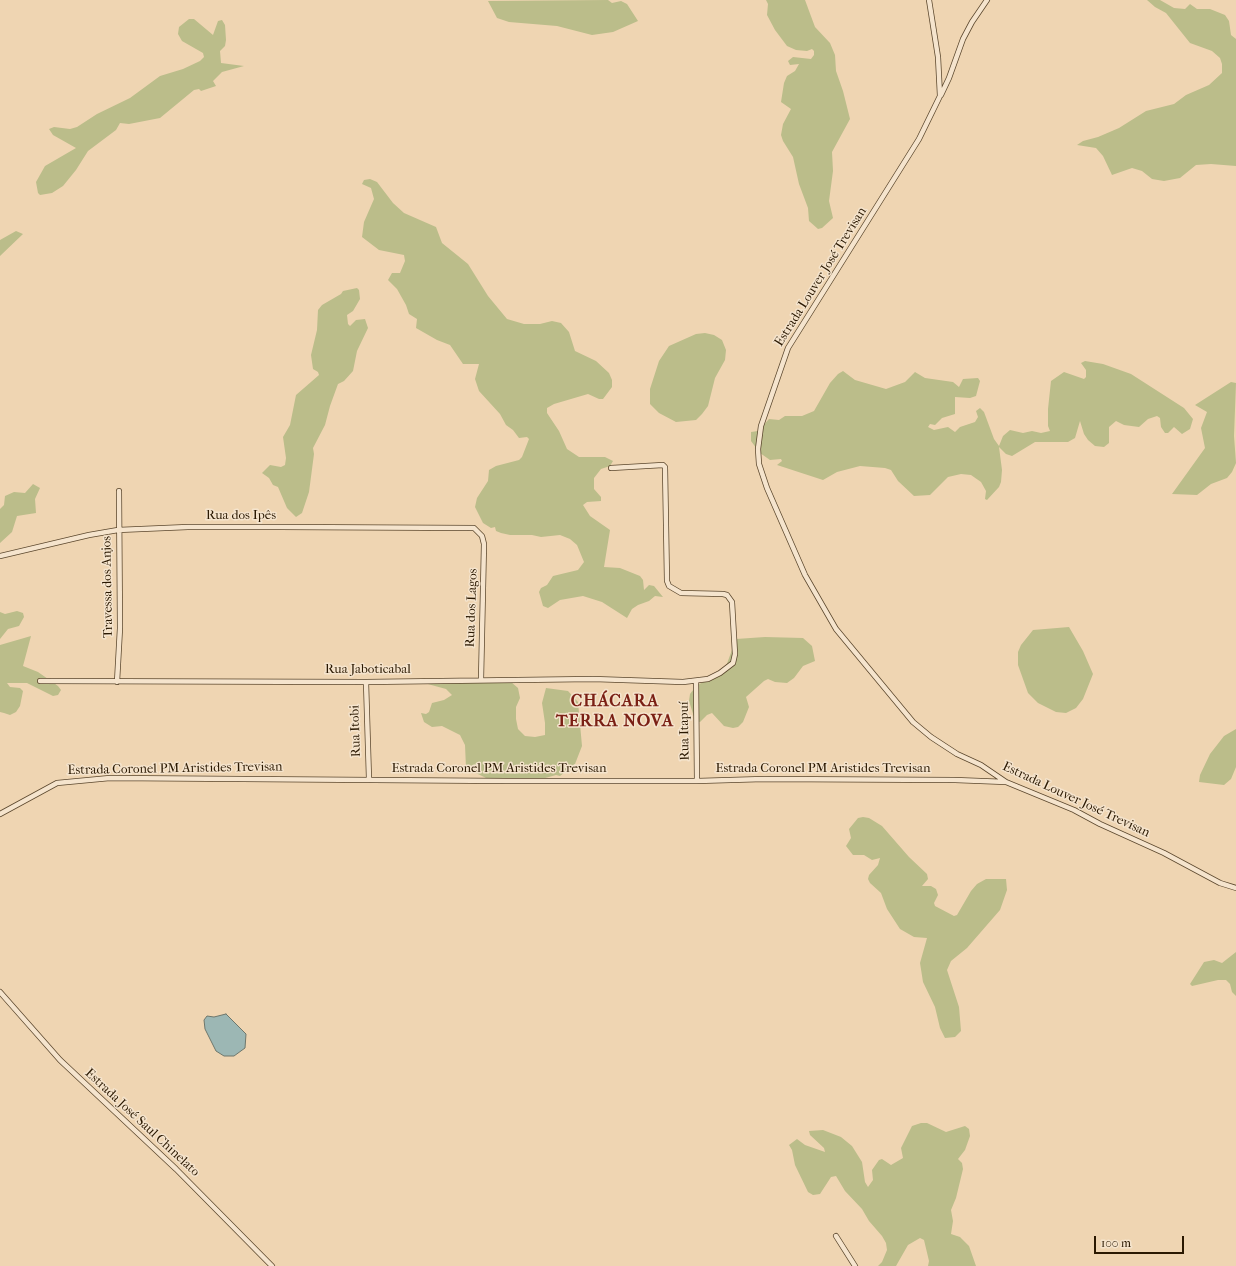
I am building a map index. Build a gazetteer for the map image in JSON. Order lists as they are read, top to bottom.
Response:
{
  "streets": {
    "street": [
      "Estrada Louver José Trevisan",
      "Rua dos Ipês",
      "Travessa dos Anjos",
      "Rua dos Lagos",
      "Rua Jaboticabal",
      "Rua Itobi",
      "Rua Itapuí",
      "Estrada Coronel PM Aristides Trevisan",
      "Estrada José Saul Chinelato"
    ]
  },
  "crossings": [
    ["Estrada Louver José Trevisan", "Estrada Coronel PM Aristides Trevisan"],
    ["Rua dos Ipês", "Travessa dos Anjos"],
    ["Rua dos Ipês", "Rua dos Lagos"],
    ["Travessa dos Anjos", "Rua Jaboticabal"],
    ["Rua dos Lagos", "Rua Jaboticabal"],
    ["Rua Jaboticabal", "Rua Itobi"],
    ["Rua Jaboticabal", "Rua Itapuí"],
    ["Rua Itobi", "Estrada Coronel PM Aristides Trevisan"],
    ["Rua Itapuí", "Estrada Coronel PM Aristides Trevisan"]
  ],
  "districts": ["CHÁCARA TERRA NOVA"],
  "scale_bar": "100 m"
}
